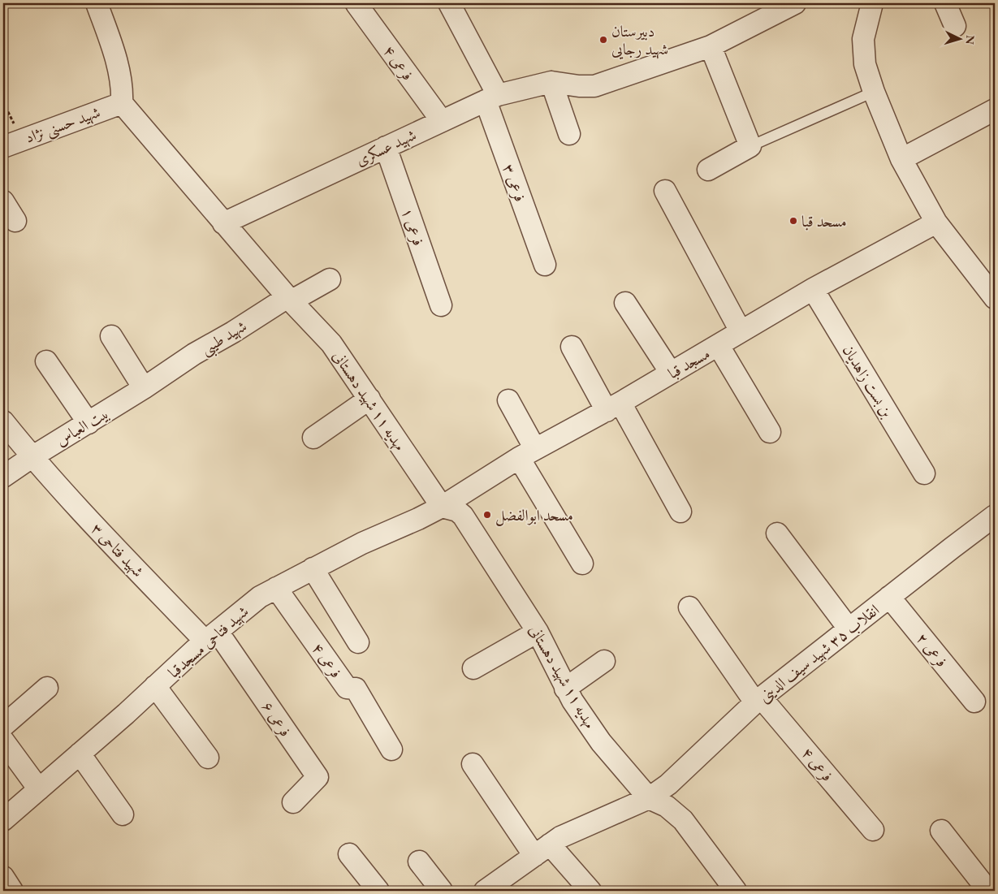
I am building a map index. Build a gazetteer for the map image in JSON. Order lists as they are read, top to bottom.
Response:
{
  "streets": {
    "street": [
      "فرعی ۴",
      "شهید حسنی نژاد",
      "شهید عسکری",
      "فرعی ۳",
      "فرعی ۱",
      "شهید طیبی",
      "مسجد قبا",
      "بن بست زاهدیان",
      "مهدیه ۱۱ شهید دهستانی",
      "بیت العباس",
      "شهید فتاحی ۳",
      "شهید فتاحی مسجدقبا",
      "فرعی ۲",
      "انقلاب ۳۵ شهید سیف الدینی",
      "فرعی ۶"
    ]
  },
  "crossings": [
    ["فرعی ۴", "شهید عسکری"],
    ["فرعی ۴", "شهید فتاحی مسجدقبا"],
    ["فرعی ۴", "انقلاب ۳۵ شهید سیف الدینی"],
    ["شهید حسنی نژاد", "مهدیه ۱۱ شهید دهستانی"],
    ["شهید عسکری", "فرعی ۳"],
    ["شهید عسکری", "فرعی ۱"],
    ["شهید عسکری", "مهدیه ۱۱ شهید دهستانی"],
    ["شهید طیبی", "مهدیه ۱۱ شهید دهستانی"],
    ["شهید طیبی", "بیت العباس"],
    ["مسجد قبا", "بن بست زاهدیان"],
    ["مسجد قبا", "مهدیه ۱۱ شهید دهستانی"],
    ["مسجد قبا", "شهید فتاحی مسجدقبا"],
    ["مهدیه ۱۱ شهید دهستانی", "شهید فتاحی مسجدقبا"],
    ["مهدیه ۱۱ شهید دهستانی", "انقلاب ۳۵ شهید سیف الدینی"],
    ["بیت العباس", "شهید فتاحی ۳"],
    ["شهید فتاحی ۳", "شهید فتاحی مسجدقبا"],
    ["شهید فتاحی ۳", "فرعی ۶"],
    ["شهید فتاحی مسجدقبا", "فرعی ۶"],
    ["فرعی ۲", "انقلاب ۳۵ شهید سیف الدینی"]
  ],
  "places": ["دبیرستان شهید رجایی", "مسحد قبا", "مسحد ابوالفضل"],
  "north": "right"
}
